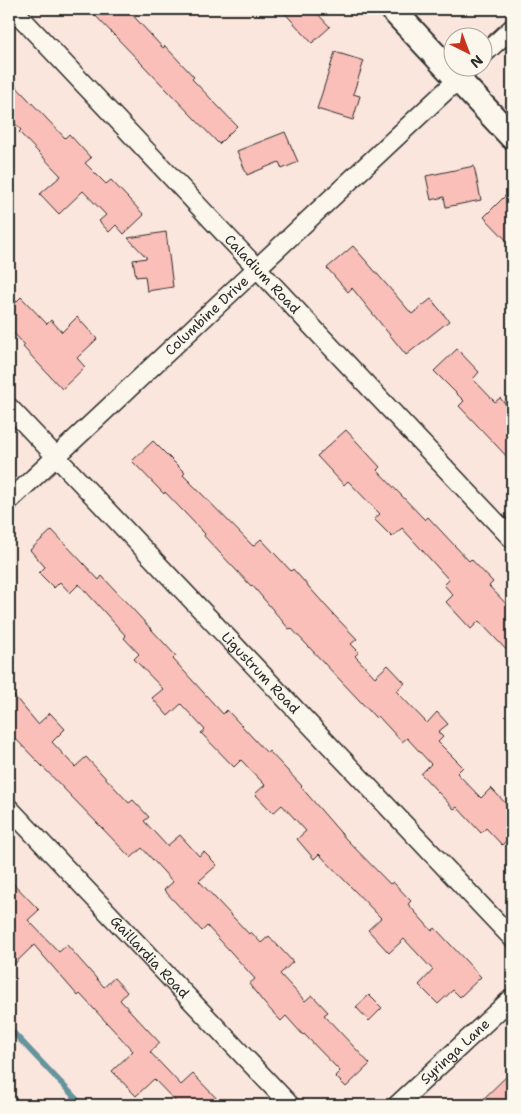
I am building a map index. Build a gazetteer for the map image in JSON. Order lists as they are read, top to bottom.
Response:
{
  "streets": {
    "street": [
      "Caladium Road",
      "Columbine Drive",
      "Ligustrum Road",
      "Gaillardia Road",
      "Syringa Lane"
    ]
  },
  "crossings": [
    ["Caladium Road", "Columbine Drive"],
    ["Columbine Drive", "Ligustrum Road"]
  ],
  "north": "bottom right"
}
